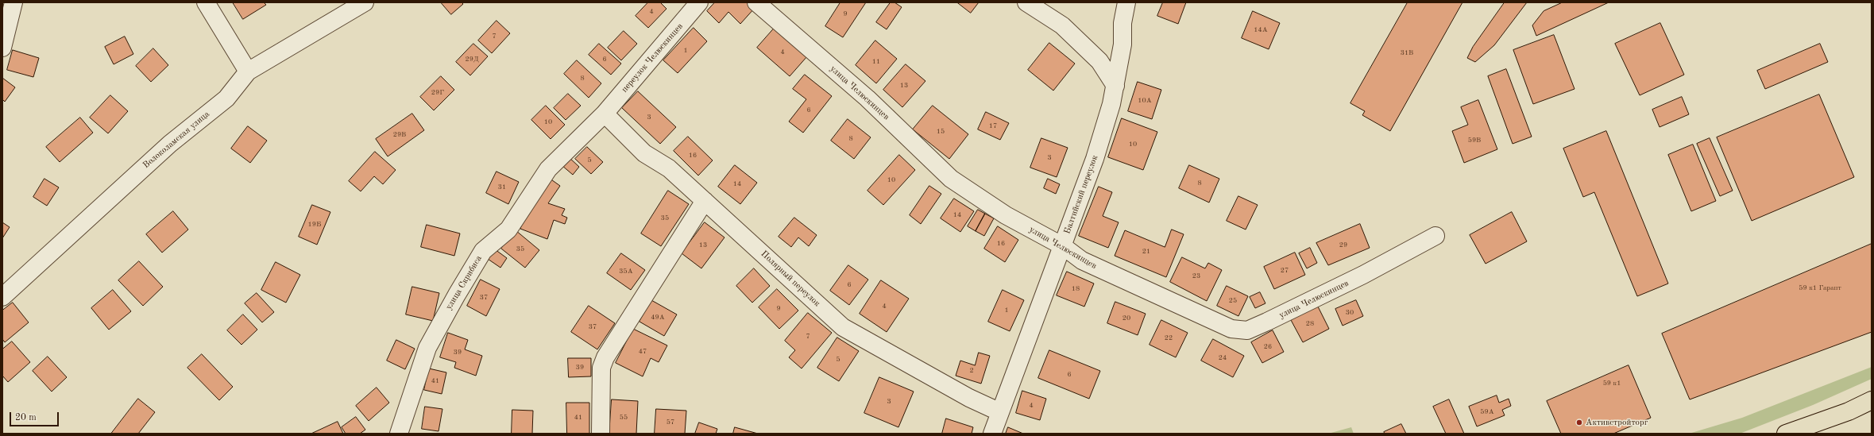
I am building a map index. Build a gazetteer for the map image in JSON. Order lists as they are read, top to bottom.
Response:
{
  "streets": {
    "street": [
      "переулок Челюскинцев",
      "улица Челюскинцев",
      "Волоколамская улица",
      "Балтийский переулок",
      "Полярный переулок",
      "улица Скрибиса"
    ]
  },
  "crossings": [
    ["переулок Челюскинцев", "Полярный переулок"],
    ["переулок Челюскинцев", "улица Скрибиса"],
    ["улица Челюскинцев", "Балтийский переулок"],
    ["Балтийский переулок", "Полярный переулок"],
    ["Полярный переулок", "улица Скрибиса"]
  ],
  "places": ["Активстройторг"],
  "house_numbers": [
    "4",
    "9",
    "14А",
    "7",
    "1",
    "4",
    "31В",
    "29Д",
    "6",
    "11",
    "8",
    "13",
    "29Г",
    "10А",
    "6",
    "3",
    "10",
    "17",
    "15",
    "29В",
    "8",
    "59В",
    "10",
    "16",
    "3",
    "5",
    "10",
    "8",
    "14",
    "31",
    "14",
    "35",
    "19Б",
    "16",
    "13",
    "29",
    "35",
    "21",
    "27",
    "35А",
    "23",
    "6",
    "59 к1 Гарант",
    "18",
    "37",
    "25",
    "4",
    "9",
    "1",
    "30",
    "49А",
    "20",
    "28",
    "37",
    "7",
    "22",
    "26",
    "47",
    "39",
    "24",
    "5",
    "39",
    "2",
    "6",
    "41",
    "59 к1",
    "3",
    "4",
    "59А",
    "41",
    "55",
    "57"
  ],
  "scale_bar": "20 m"
}
